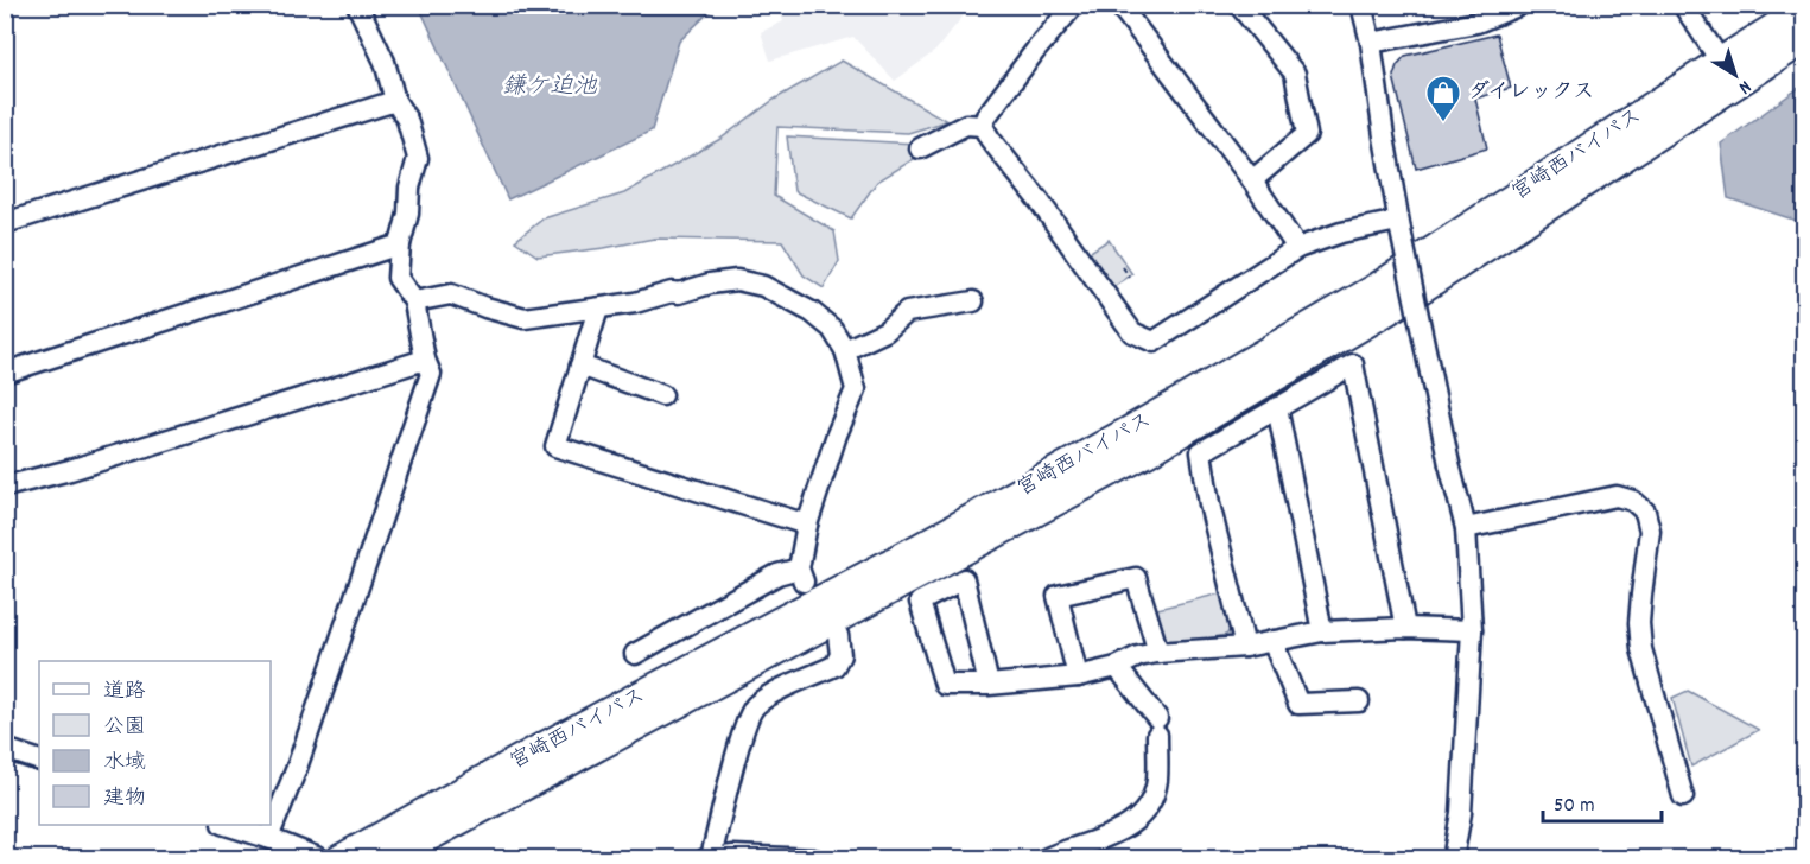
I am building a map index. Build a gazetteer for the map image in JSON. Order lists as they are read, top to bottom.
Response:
{
  "streets": {
    "highway": ["宮崎西バイパス"]
  },
  "water": ["鎌ケ迫池"],
  "places": {
    "shop": ["ダイレックス"]
  },
  "legend": [
    "道路",
    "公園",
    "水域",
    "建物"
  ],
  "scale_bar": "50 m",
  "north": "bottom right"
}
